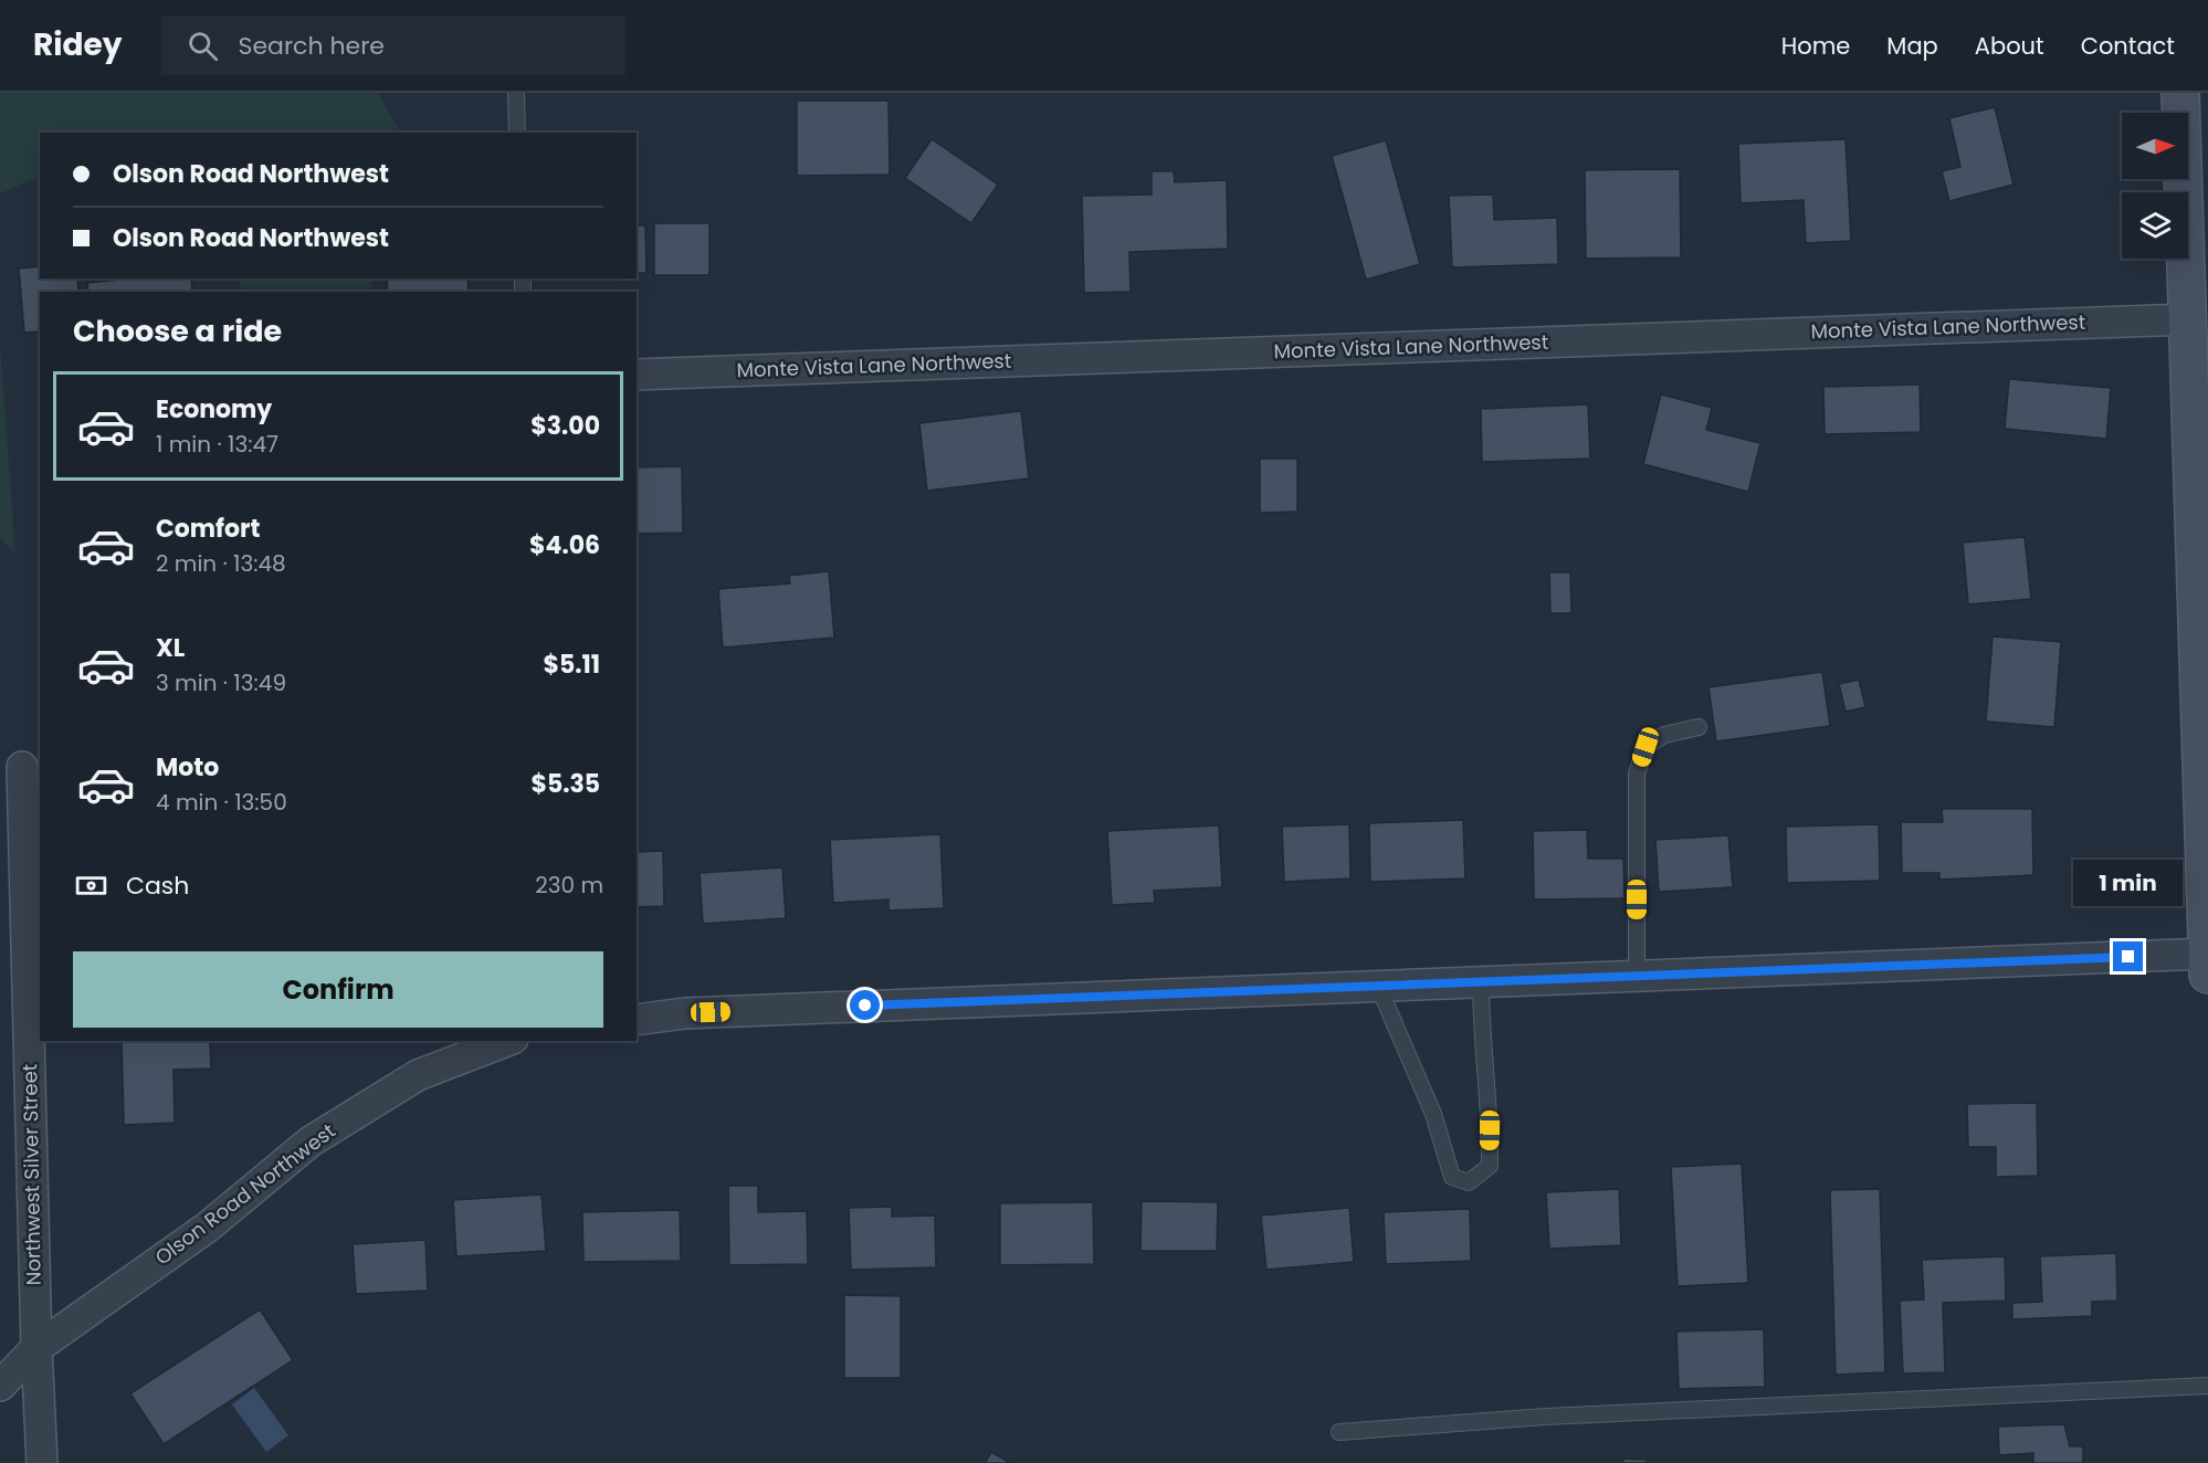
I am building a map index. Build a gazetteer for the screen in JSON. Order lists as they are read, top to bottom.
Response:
{
  "streets": {
    "street": ["Monte Vista Lane Northwest", "Northwest Silver Street", "Olson Road Northwest"]
  },
  "crossings": [
    ["Northwest Silver Street", "Olson Road Northwest"]
  ],
  "north": "right",
  "page": {
    "header": "Ridey",
    "search": "Search here",
    "nav": [
      "Home",
      "Map",
      "About",
      "Contact"
    ],
    "banner": ["Olson Road Northwest", "Olson Road Northwest"],
    "heading": "Choose a ride",
    "list": [
      {
        "name": "Economy",
        "note": "1 min · 13:47",
        "value": "$3.00"
      },
      {
        "name": "Comfort",
        "note": "2 min · 13:48",
        "value": "$4.06"
      },
      {
        "name": "XL",
        "note": "3 min · 13:49",
        "value": "$5.11"
      },
      {
        "name": "Moto",
        "note": "4 min · 13:50",
        "value": "$5.35"
      }
    ],
    "pay": ["Cash", "230 m"],
    "bubble": "1 min",
    "buttons": "Confirm"
  }
}
